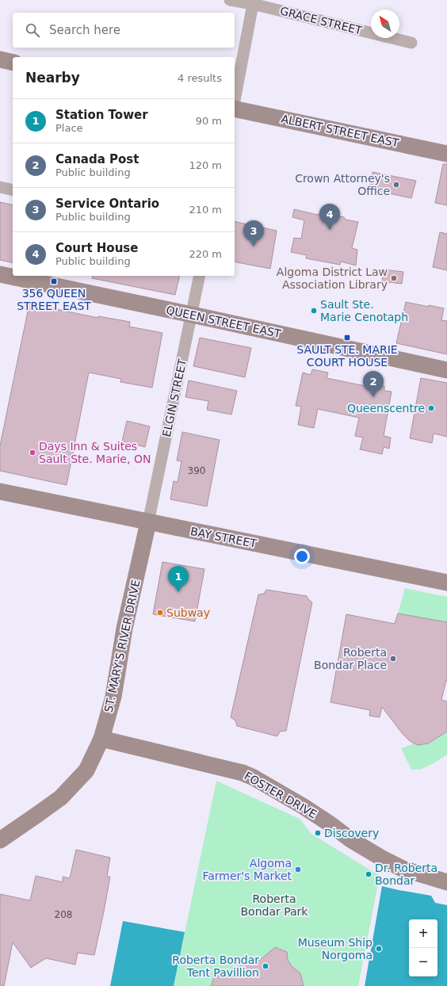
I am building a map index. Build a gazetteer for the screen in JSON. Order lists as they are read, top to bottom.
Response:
{
  "streets": {
    "main road": [
      "ALBERT STREET EAST",
      "QUEEN STREET EAST",
      "BAY STREET",
      "ST. MARY'S RIVER DRIVE",
      "FOSTER DRIVE"
    ],
    "street": ["GRACE STREET", "ELGIN STREET"]
  },
  "crossings": [
    ["QUEEN STREET EAST", "ELGIN STREET"],
    ["ELGIN STREET", "BAY STREET"],
    ["ELGIN STREET", "ST. MARY'S RIVER DRIVE"],
    ["BAY STREET", "ST. MARY'S RIVER DRIVE"],
    ["ST. MARY'S RIVER DRIVE", "FOSTER DRIVE"]
  ],
  "parks": ["Roberta Bondar Park"],
  "places": {
    "other": [
      "Crown Attorney's Office",
      "Algoma District Law Association Library",
      "Sault Ste. Marie Cenotaph",
      "Queenscentre",
      "Days Inn & Suites Sault Ste. Marie, ON",
      "Subway",
      "Roberta Bondar Place",
      "Discovery",
      "Algoma Farmer's Market",
      "Dr. Roberta Bondar",
      "Museum Ship Norgoma",
      "Roberta Bondar Tent Pavillion"
    ],
    "transit": ["356 QUEEN STREET EAST", "SAULT STE. MARIE COURT HOUSE"]
  },
  "house_numbers": ["390", "208"],
  "north": "top left",
  "page": {
    "search": "Search here",
    "heading": ["Nearby", "4 results"],
    "list": [
      {
        "mark": "1",
        "name": "Station Tower",
        "note": "Place",
        "value": "90 m"
      },
      {
        "mark": "2",
        "name": "Canada Post",
        "note": "Public building",
        "value": "120 m"
      },
      {
        "mark": "3",
        "name": "Service Ontario",
        "note": "Public building",
        "value": "210 m"
      },
      {
        "mark": "4",
        "name": "Court House",
        "note": "Public building",
        "value": "220 m"
      }
    ],
    "pins": [
      "4",
      "3",
      "2",
      "1"
    ],
    "map_buttons": ["+", "−"]
  }
}
